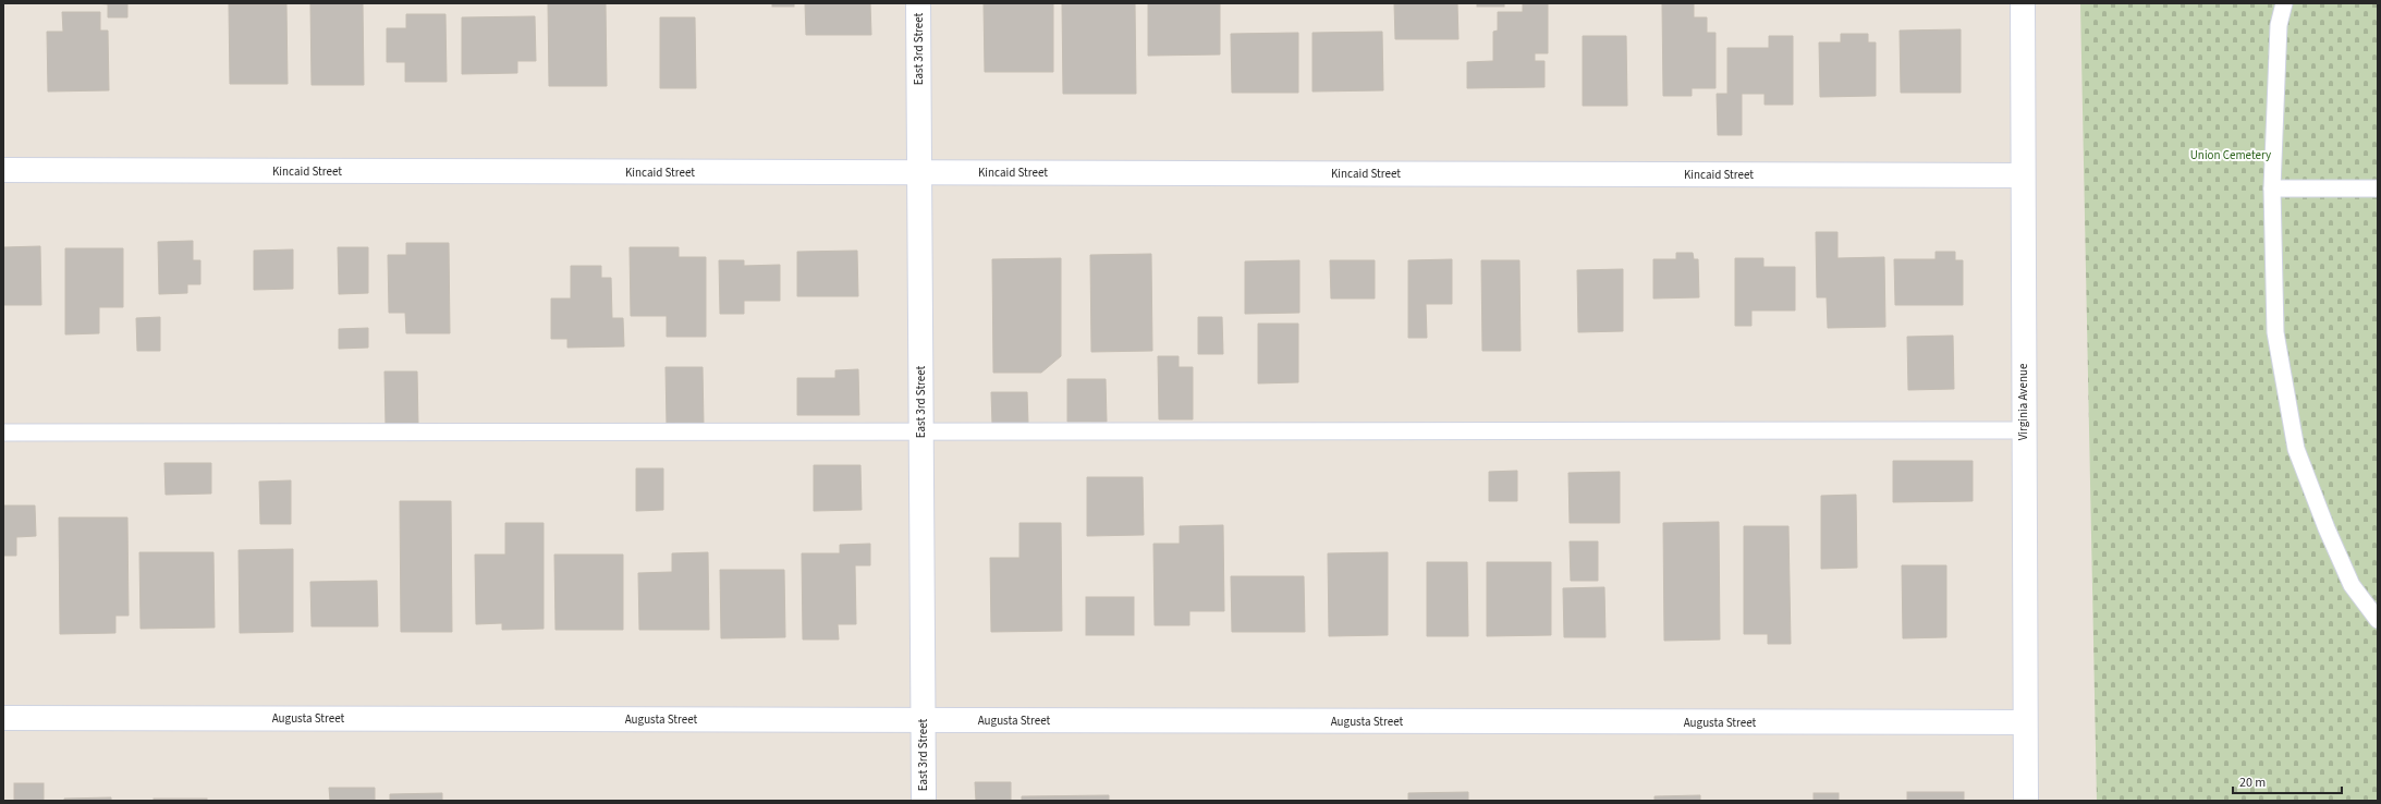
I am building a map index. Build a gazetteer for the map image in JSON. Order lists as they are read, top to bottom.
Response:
{
  "streets": {
    "street": [
      "East 3rd Street",
      "Kincaid Street",
      "Virginia Avenue",
      "Augusta Street"
    ]
  },
  "crossings": [
    ["East 3rd Street", "Kincaid Street"],
    ["East 3rd Street", "Augusta Street"],
    ["Kincaid Street", "Virginia Avenue"],
    ["Virginia Avenue", "Augusta Street"]
  ],
  "parks": ["Union Cemetery"],
  "scale_bar": "20 m"
}
